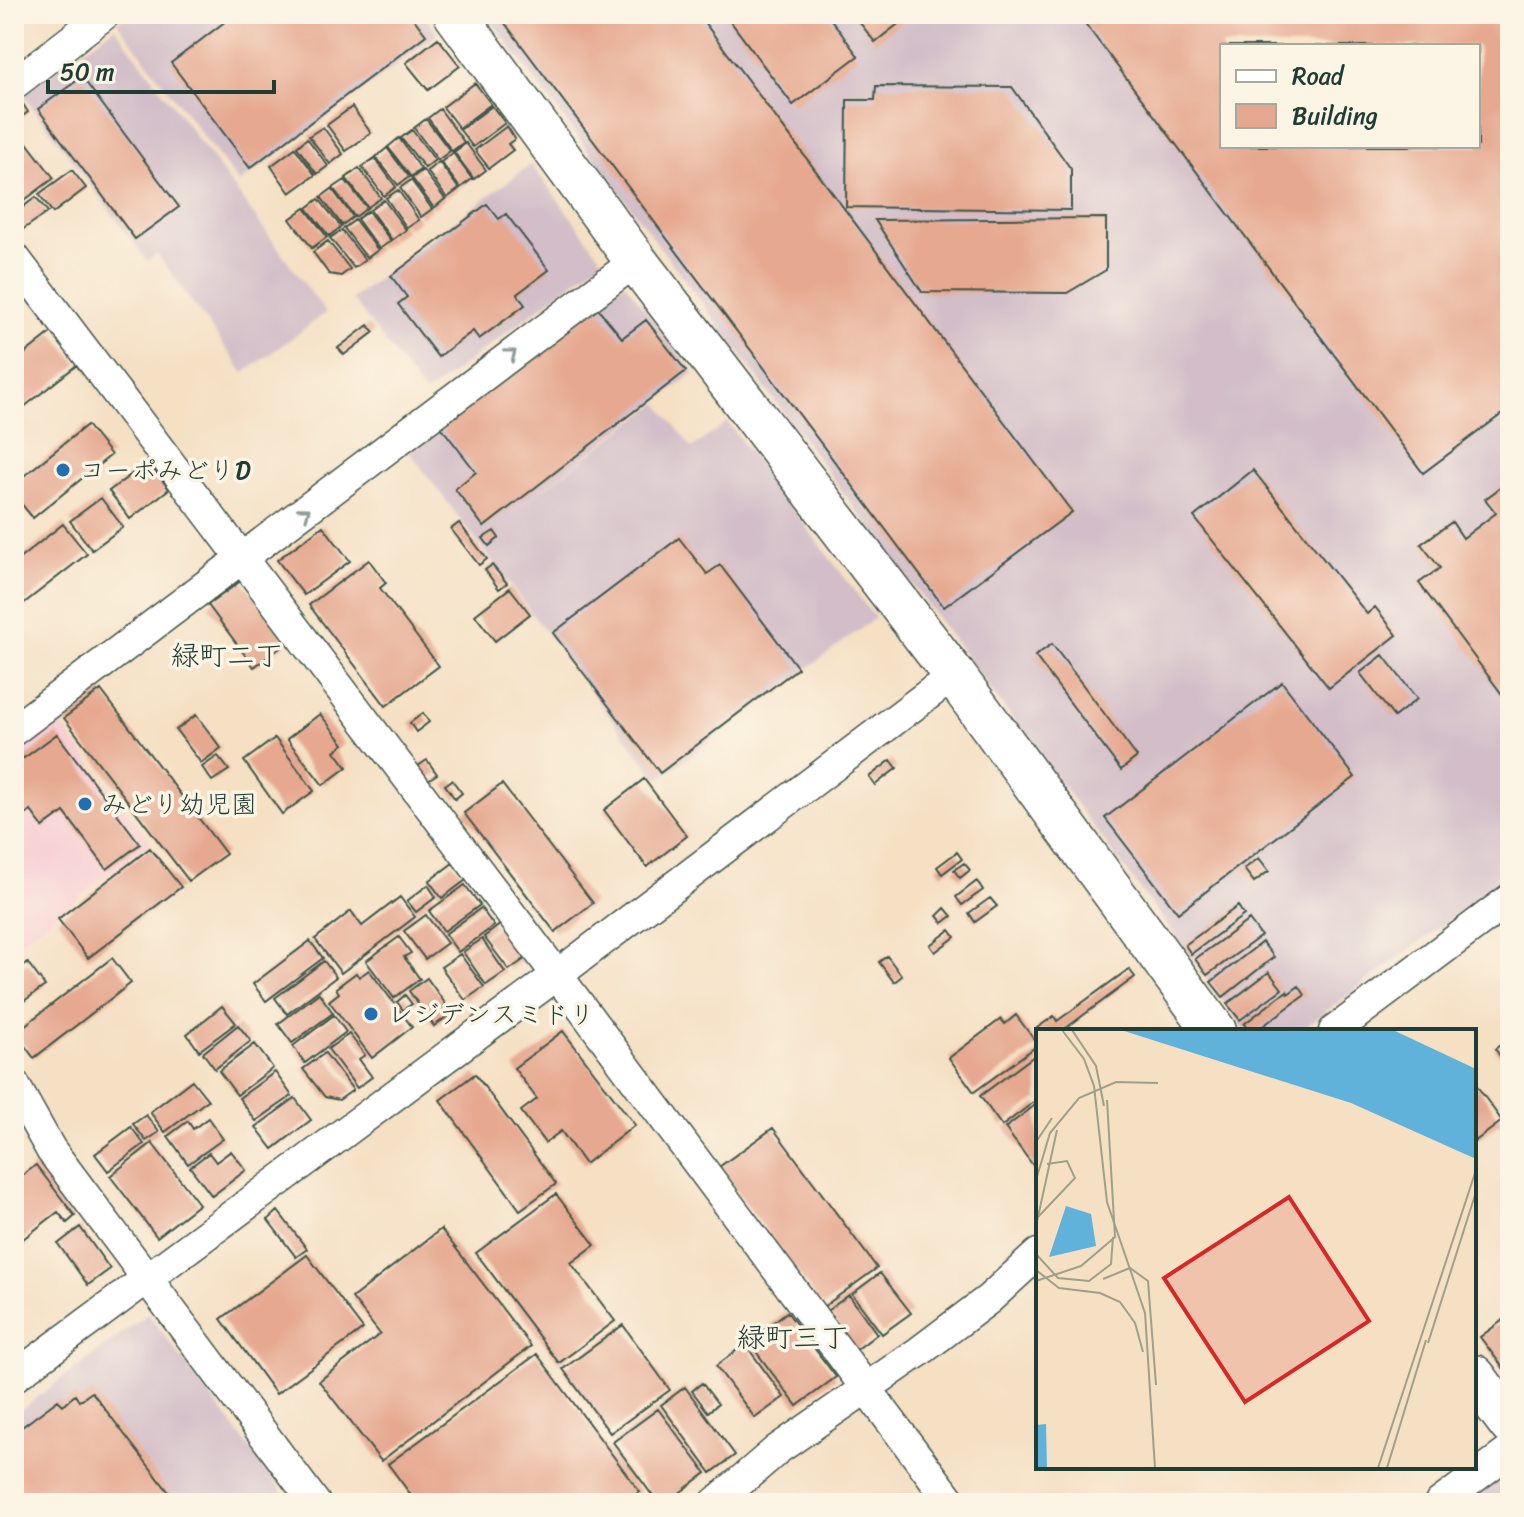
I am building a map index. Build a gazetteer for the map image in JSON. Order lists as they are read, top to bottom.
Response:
{
  "districts": ["緑町二丁", "緑町三丁"],
  "places": ["コーポみどりD", "みどり幼児園", "レジデンスミドリ"],
  "legend": ["Road", "Building"],
  "scale_bar": "50 m"
}
